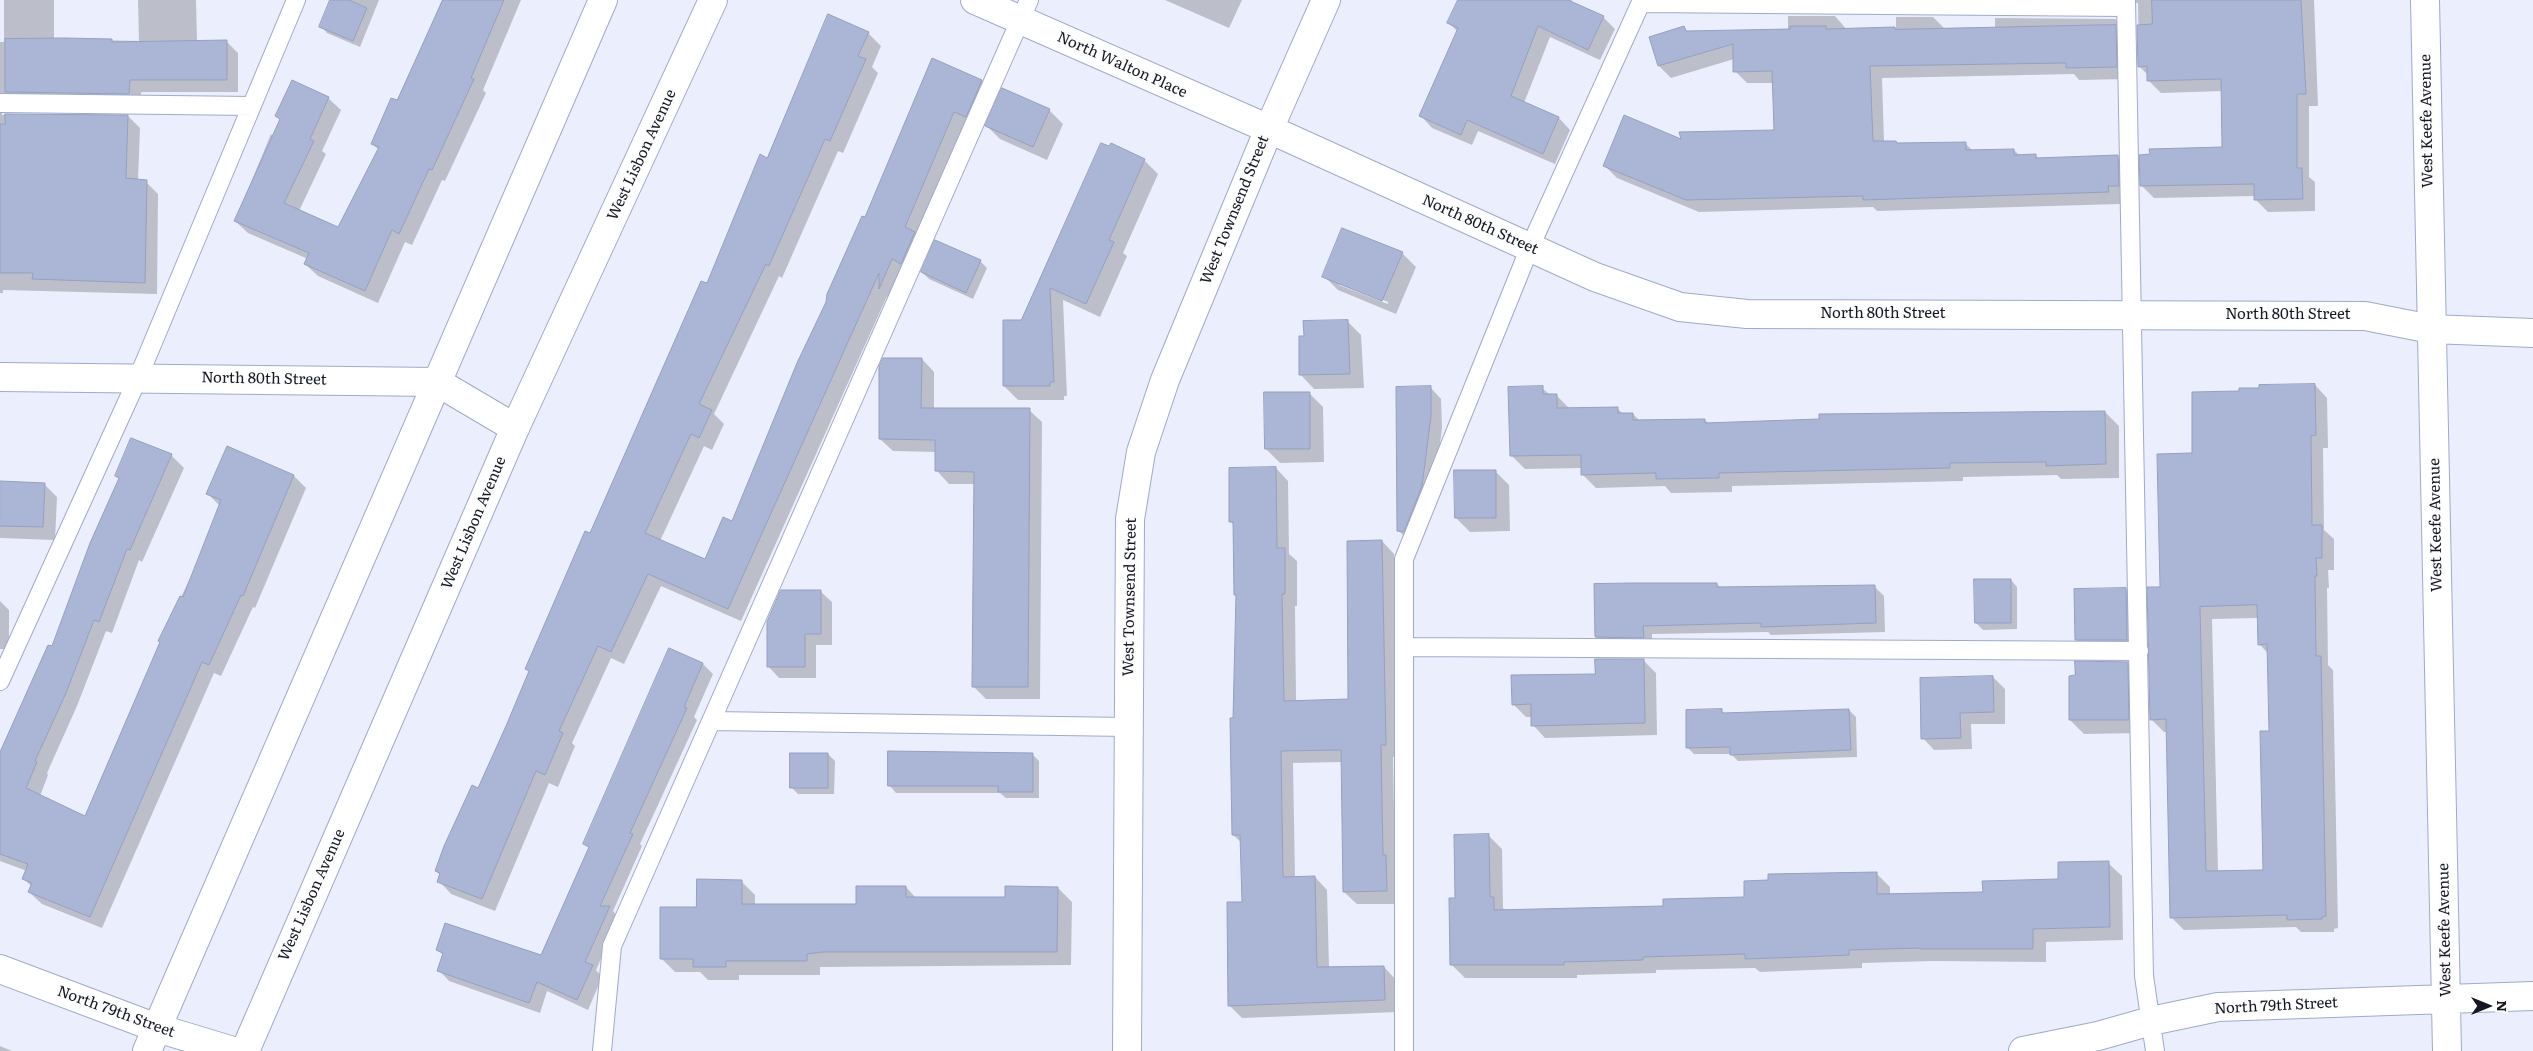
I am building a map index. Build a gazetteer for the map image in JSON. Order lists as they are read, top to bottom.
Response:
{
  "streets": {
    "street": [
      "North Walton Place",
      "West Keefe Avenue",
      "West Lisbon Avenue",
      "West Townsend Street",
      "North 80th Street",
      "North 79th Street"
    ]
  },
  "crossings": [
    ["North Walton Place", "West Townsend Street"],
    ["North Walton Place", "North 80th Street"],
    ["West Keefe Avenue", "North 80th Street"],
    ["West Keefe Avenue", "North 79th Street"],
    ["West Lisbon Avenue", "North 80th Street"],
    ["West Townsend Street", "North 80th Street"]
  ],
  "north": "right"
}
